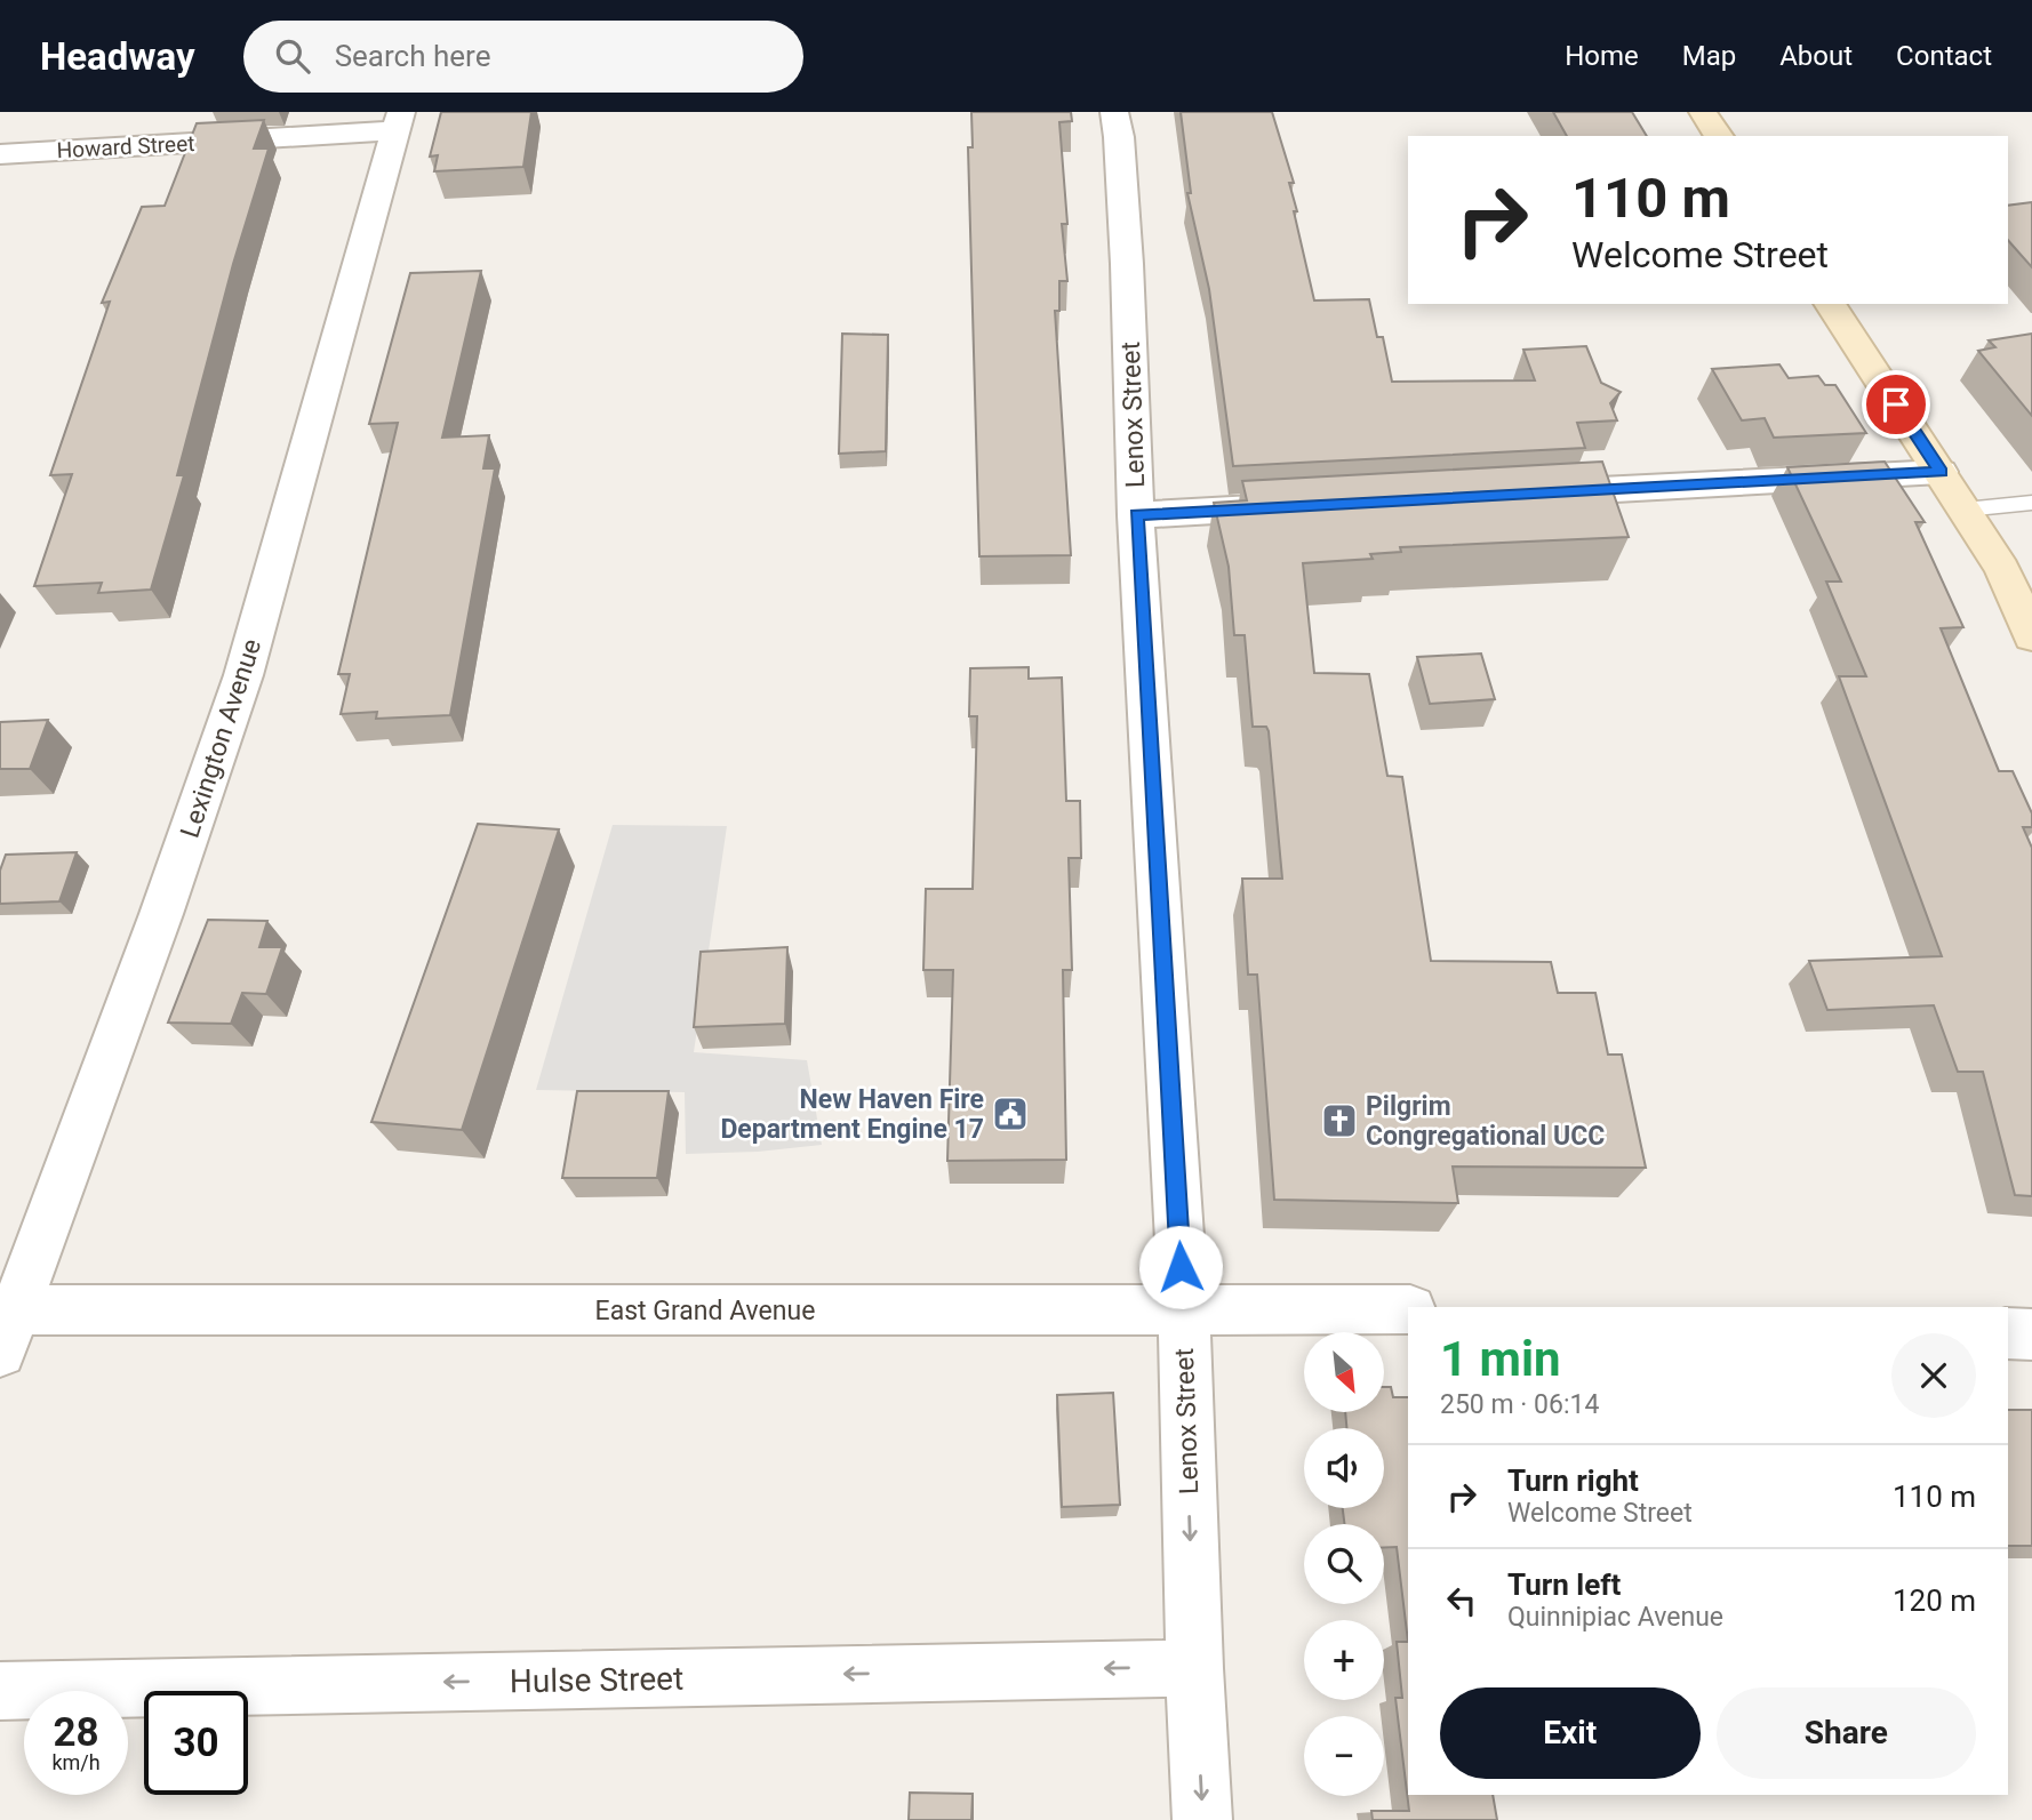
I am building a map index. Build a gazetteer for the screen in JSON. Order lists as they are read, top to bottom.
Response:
{
  "streets": {
    "street": [
      "Howard Street",
      "Lenox Street",
      "Lexington Avenue",
      "East Grand Avenue",
      "Hulse Street"
    ]
  },
  "crossings": [
    ["Howard Street", "Lexington Avenue"],
    ["Lenox Street", "East Grand Avenue"],
    ["Lenox Street", "Hulse Street"],
    ["Lexington Avenue", "East Grand Avenue"]
  ],
  "one_way": ["Hulse Street"],
  "places": {
    "public building": ["New Haven Fire Department Engine 17"],
    "church": ["Pilgrim Congregational UCC"]
  },
  "north": "bottom right",
  "page": {
    "header": "Headway",
    "search": "Search here",
    "nav": [
      "Home",
      "Map",
      "About",
      "Contact"
    ],
    "turn": ["110 m", "Welcome Street"],
    "heading": ["1 min", "250 m · 06:14"],
    "map_buttons": ["+", "−"],
    "list": [
      {
        "name": "Turn right",
        "note": "Welcome Street",
        "value": "110 m"
      },
      {
        "name": "Turn left",
        "note": "Quinnipiac Avenue",
        "value": "120 m"
      }
    ],
    "buttons": ["Exit", "Share"],
    "speed": "28 km/h",
    "limit": "30"
  }
}
